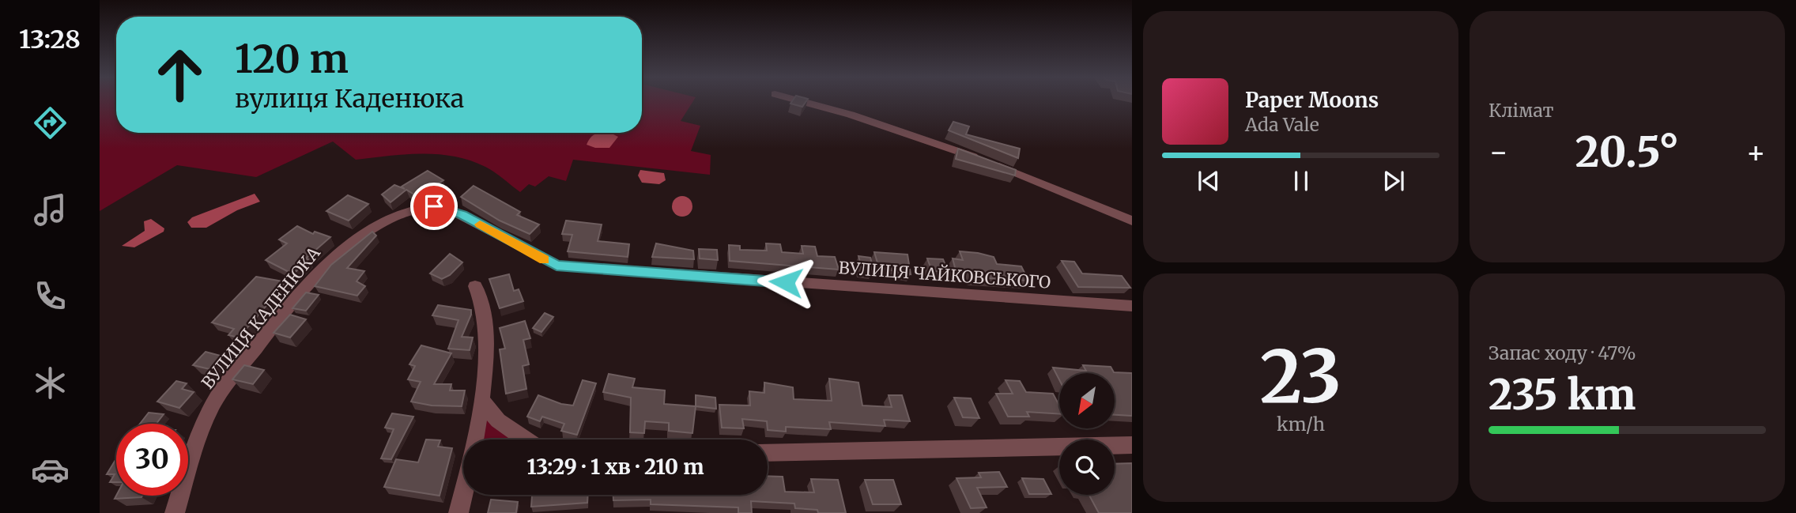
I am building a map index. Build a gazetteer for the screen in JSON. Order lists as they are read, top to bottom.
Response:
{
  "streets": {
    "street": ["ВУЛИЦЯ ЧАЙКОВСЬКОГО", "ВУЛИЦЯ КАДЕНЮКА"]
  },
  "crossings": [
    ["ВУЛИЦЯ ЧАЙКОВСЬКОГО", "ВУЛИЦЯ КАДЕНЮКА"]
  ],
  "north": "bottom left",
  "page": {
    "tabs": "13:28",
    "tile": [
      "Клімат",
      ["23", "km/h"],
      ["Запас ходу · 47%", "235 km"]
    ],
    "turn": ["120 m", "вулиця Каденюка"],
    "song": ["Paper Moons", "Ada Vale"],
    "heat": ["−", "20.5°", "+"],
    "limit": "30",
    "trip": "13:29 · 1 хв · 210 m"
  }
}
